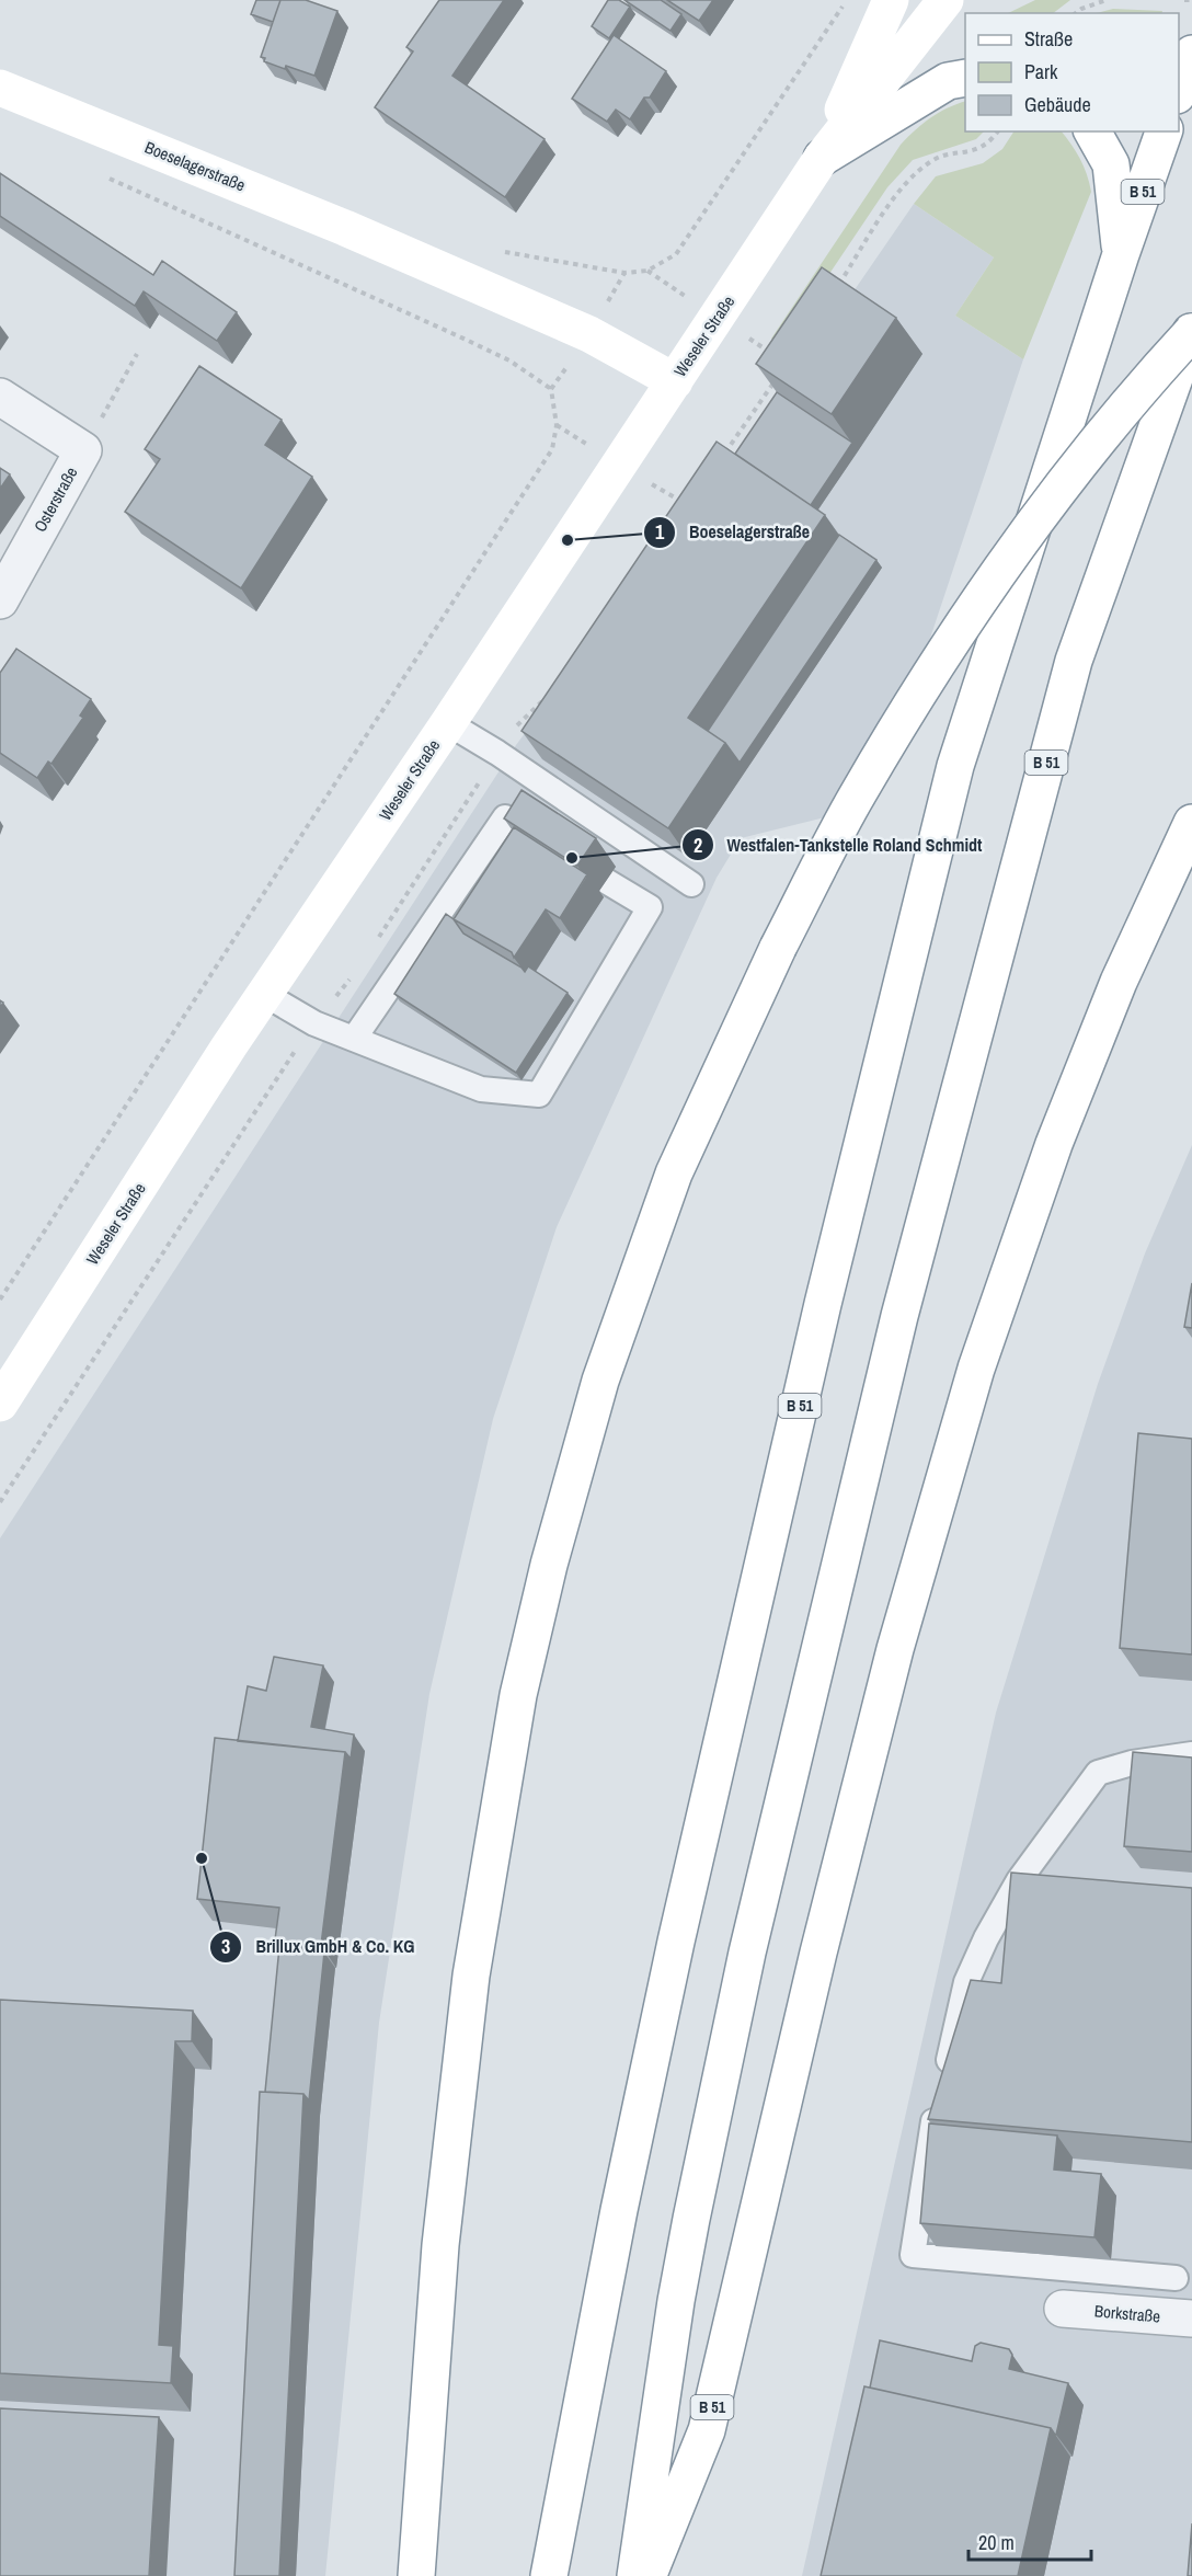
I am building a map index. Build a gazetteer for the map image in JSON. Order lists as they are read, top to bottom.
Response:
{
  "streets": {
    "main road": ["Boeselagerstraße", "B 51", "Weseler Straße"],
    "street": ["Osterstraße", "Borkstraße"]
  },
  "crossings": [
    ["Boeselagerstraße", "Weseler Straße"]
  ],
  "places": ["Boeselagerstraße", "Westfalen-Tankstelle Roland Schmidt", "Brillux GmbH & Co. KG"],
  "legend": ["Straße", "Park", "Gebäude"],
  "scale_bar": "20 m"
}
